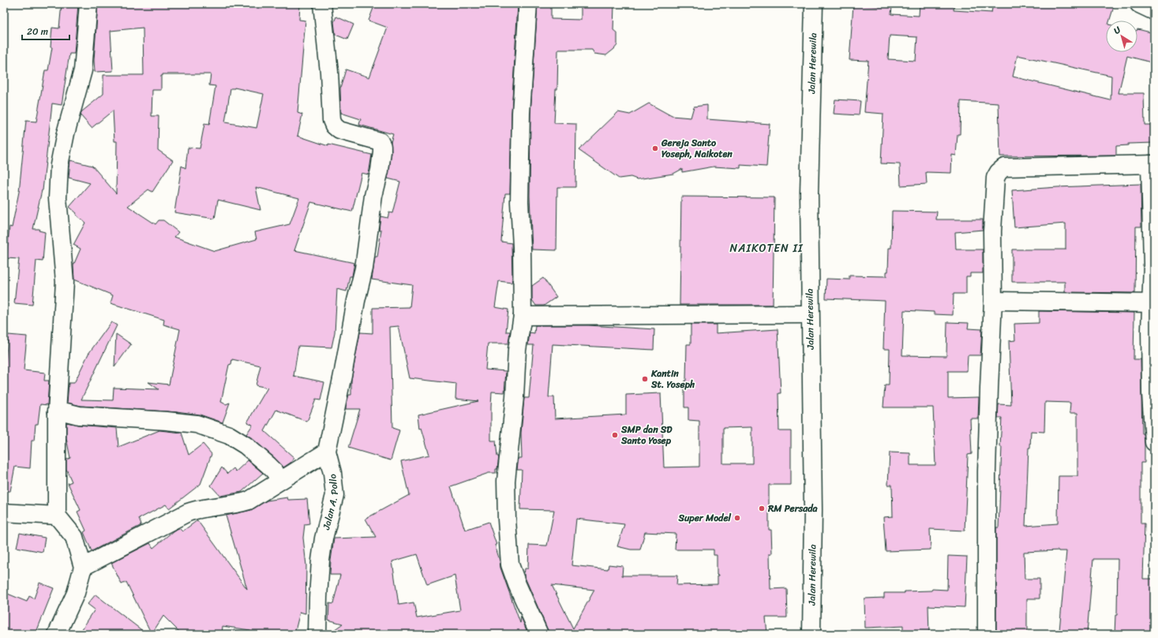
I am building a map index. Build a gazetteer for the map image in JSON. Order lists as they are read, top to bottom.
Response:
{
  "streets": {
    "street": ["Jalan Herewila", "Jalan A. Pollo"]
  },
  "districts": ["NAIKOTEN II"],
  "places": [
    "Gereja Santo Yoseph, Naikoten",
    "Kantin St. Yoseph",
    "SMP dan SD Santo Yosep",
    "RM Persada",
    "Super Model"
  ],
  "scale_bar": "20 m",
  "north": "top left"
}
